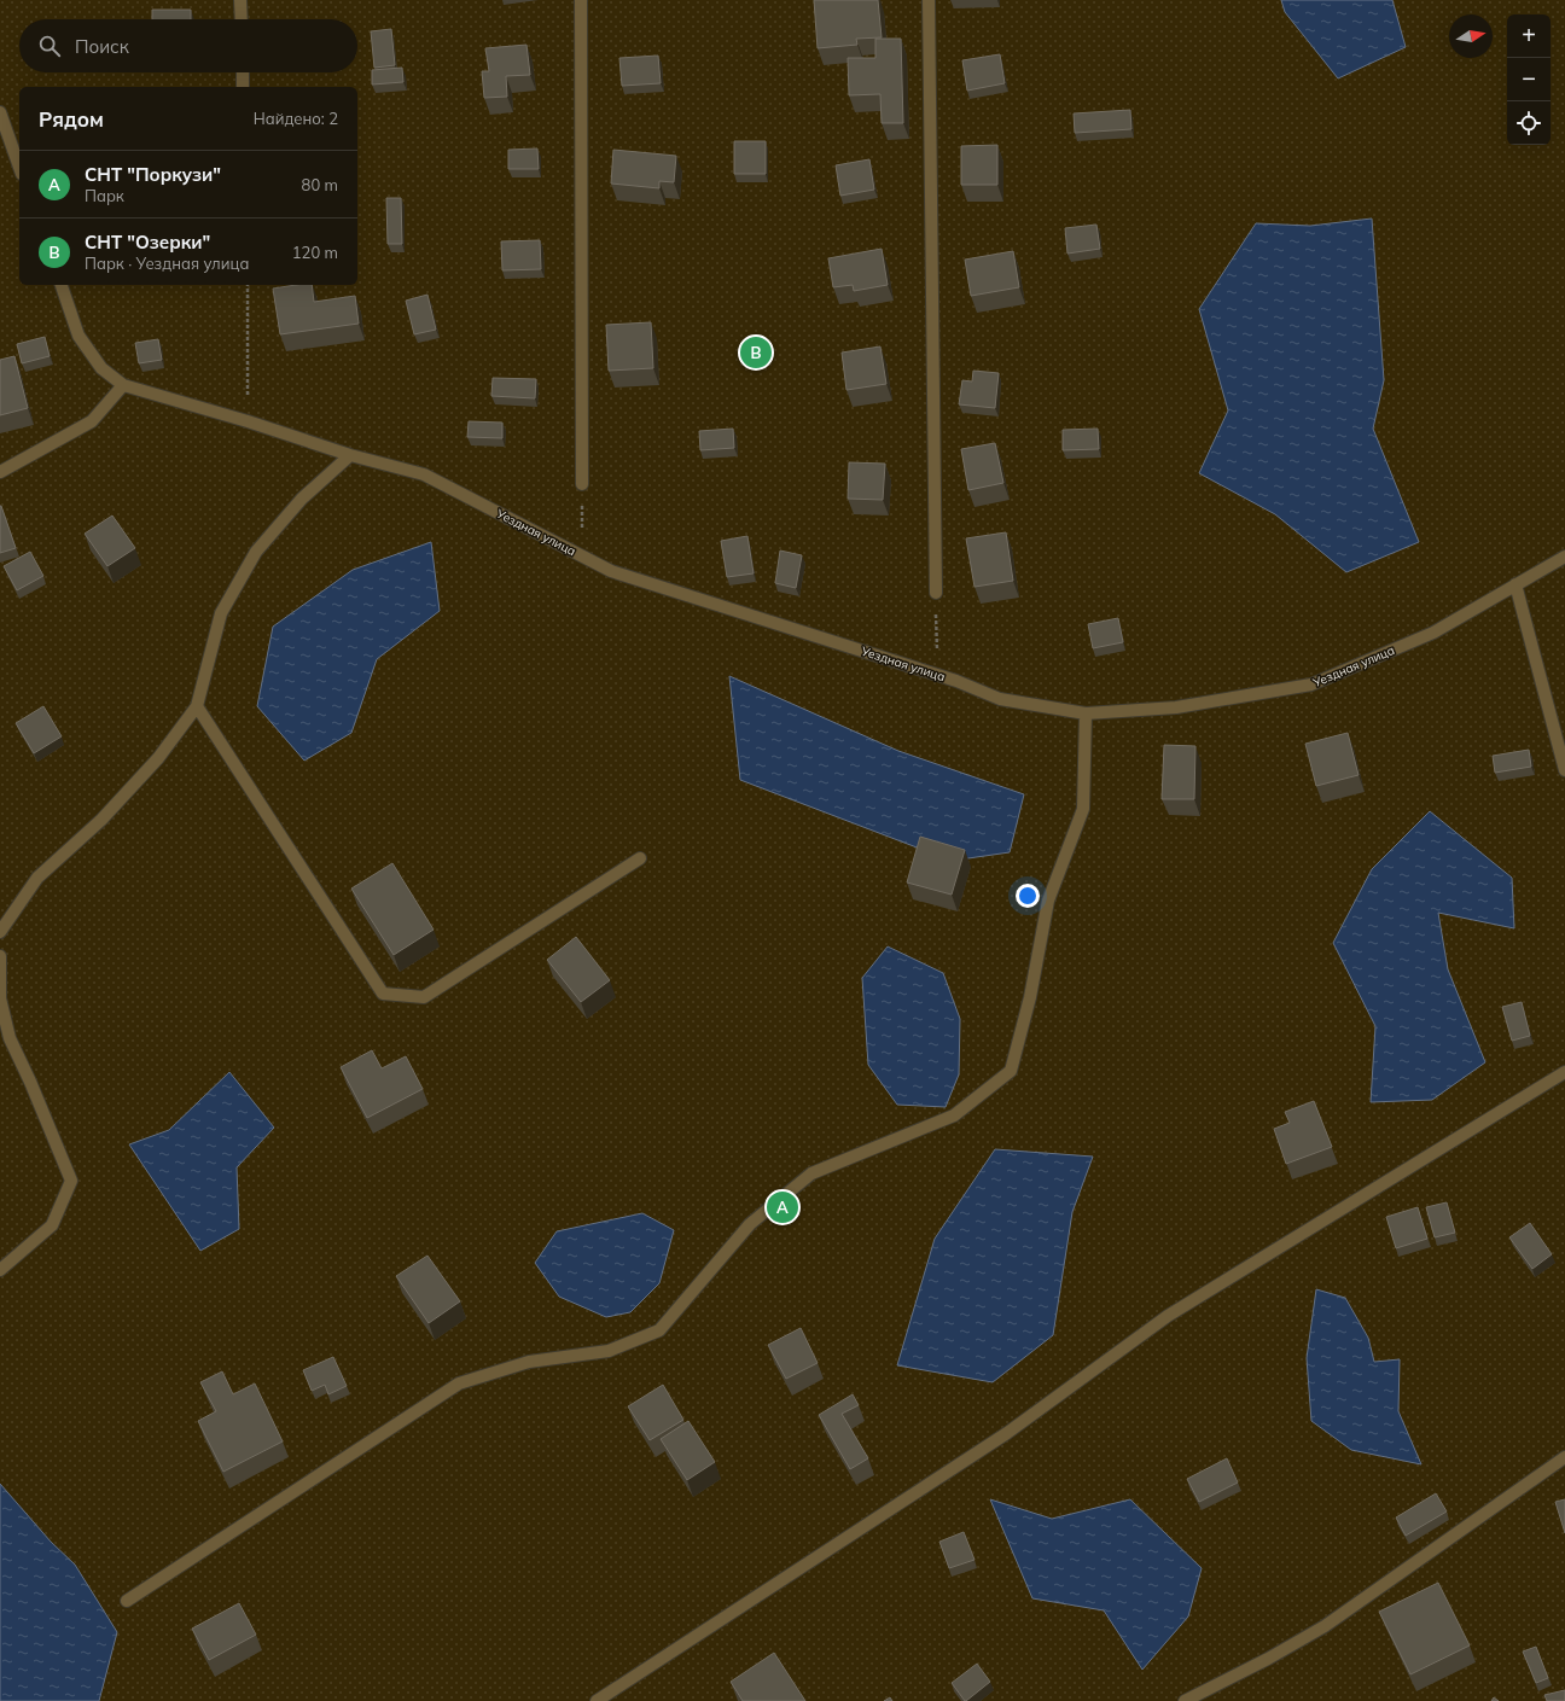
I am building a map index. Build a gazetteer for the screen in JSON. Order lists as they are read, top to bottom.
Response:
{
  "streets": {
    "street": ["Уездная улица"]
  },
  "north": "right",
  "page": {
    "map_buttons": ["+", "−"],
    "search": "Поиск",
    "heading": ["Рядом", "Найдено: 2"],
    "list": [
      {
        "mark": "A",
        "name": "СНТ \"Поркузи\"",
        "note": "Парк",
        "value": "80 m"
      },
      {
        "mark": "B",
        "name": "СНТ \"Озерки\"",
        "note": "Парк · Уездная улица",
        "value": "120 m"
      }
    ],
    "pins": ["B", "A"]
  }
}
